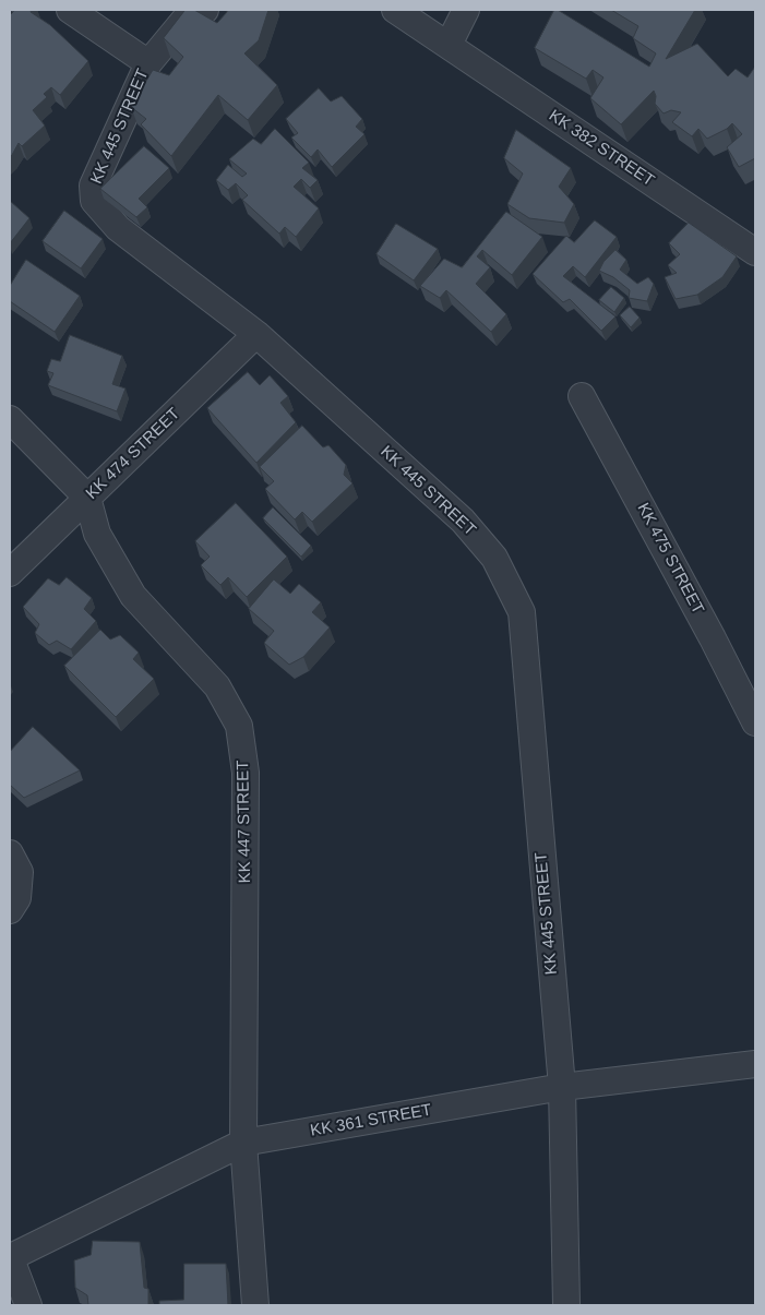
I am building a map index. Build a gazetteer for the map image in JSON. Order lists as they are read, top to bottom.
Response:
{
  "streets": {
    "street": [
      "KK 445 STREET",
      "KK 382 STREET",
      "KK 474 STREET",
      "KK 475 STREET",
      "KK 447 STREET",
      "KK 361 STREET"
    ]
  },
  "crossings": [
    ["KK 445 STREET", "KK 474 STREET"],
    ["KK 445 STREET", "KK 361 STREET"],
    ["KK 474 STREET", "KK 447 STREET"],
    ["KK 447 STREET", "KK 361 STREET"]
  ]
}
